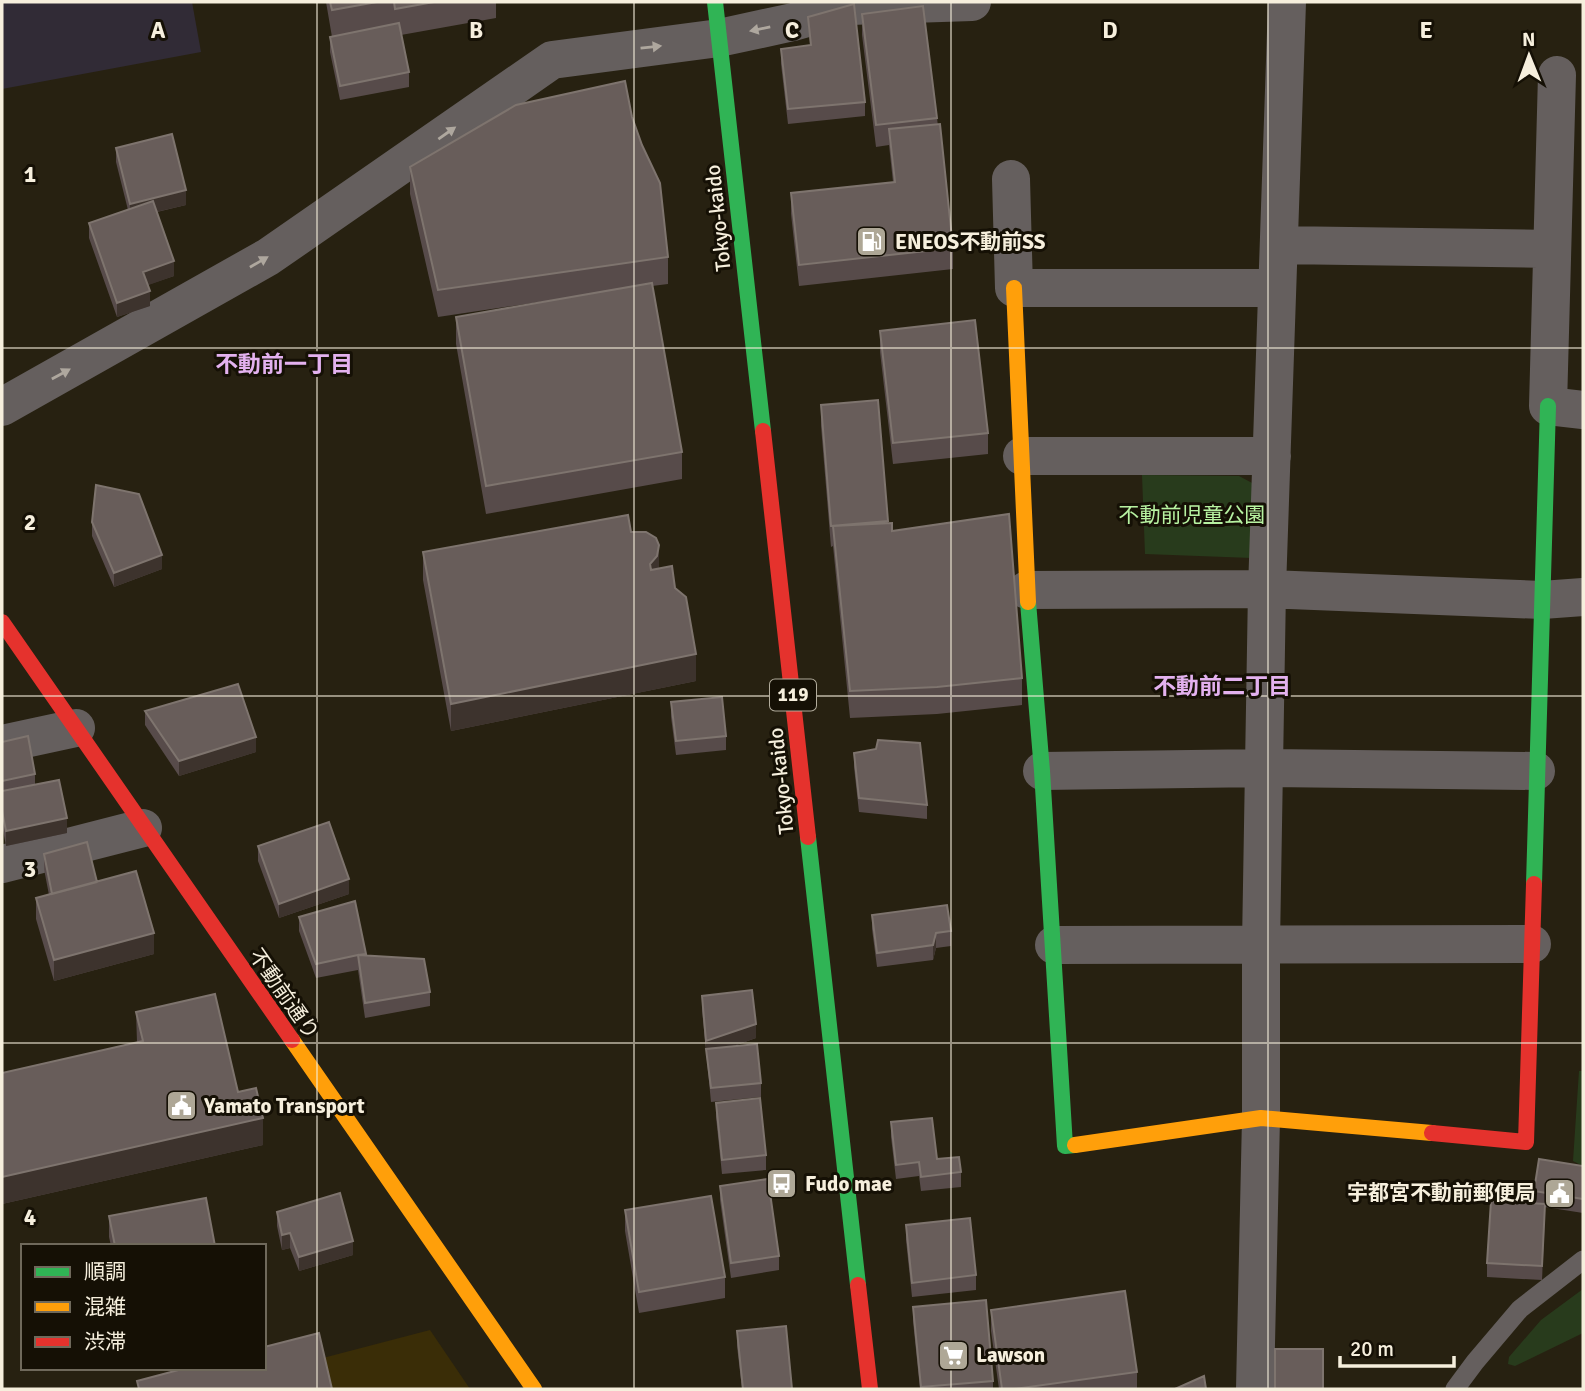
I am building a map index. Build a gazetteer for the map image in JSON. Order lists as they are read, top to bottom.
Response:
{
  "streets": {
    "main road": ["Tokyo-kaido", "119", "不動前通り"]
  },
  "districts": ["不動前一丁目", "不動前二丁目"],
  "parks": ["不動前児童公園"],
  "places": {
    "fuel station": ["ENEOS不動前SS"],
    "public building": ["Yamato Transport", "宇都宮不動前郵便局"],
    "bus stop": ["Fudo mae"],
    "supermarket": ["Lawson"]
  },
  "legend": ["順調", "混雑", "渋滞"],
  "scale_bar": "20 m",
  "north": "top",
  "grid": {
    "columns": [
      "A",
      "B",
      "C",
      "D",
      "E"
    ],
    "rows": [
      "1",
      "2",
      "3",
      "4"
    ]
  }
}
